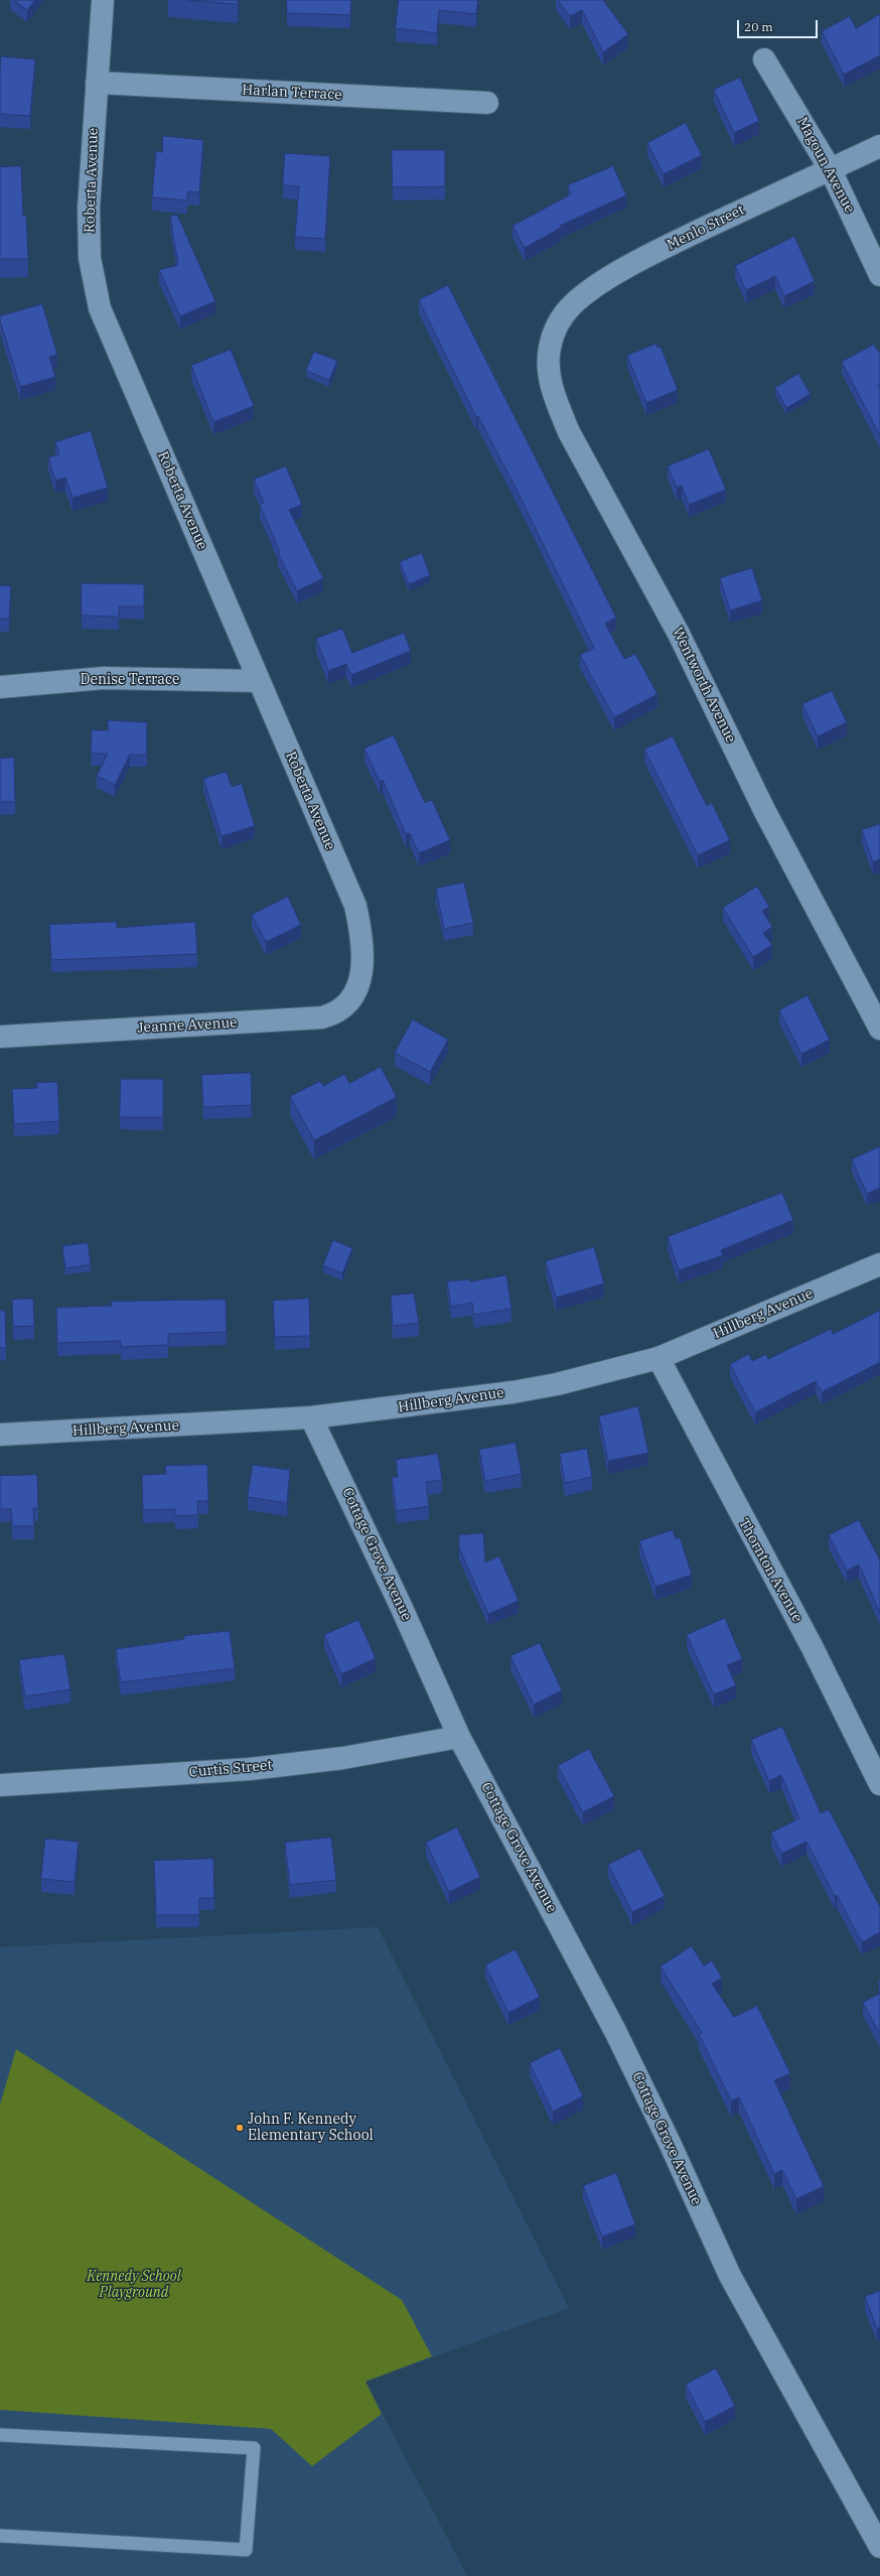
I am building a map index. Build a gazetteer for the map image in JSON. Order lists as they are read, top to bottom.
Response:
{
  "streets": {
    "street": [
      "Harlan Terrace",
      "Magoun Avenue",
      "Roberta Avenue",
      "Menlo Street",
      "Denise Terrace",
      "Wentworth Avenue",
      "Jeanne Avenue",
      "Hillberg Avenue",
      "Cottage Grove Avenue",
      "Thornton Avenue",
      "Curtis Street"
    ]
  },
  "crossings": [
    ["Harlan Terrace", "Roberta Avenue"],
    ["Magoun Avenue", "Menlo Street"],
    ["Roberta Avenue", "Denise Terrace"],
    ["Roberta Avenue", "Jeanne Avenue"],
    ["Menlo Street", "Wentworth Avenue"],
    ["Hillberg Avenue", "Cottage Grove Avenue"],
    ["Hillberg Avenue", "Thornton Avenue"],
    ["Cottage Grove Avenue", "Curtis Street"]
  ],
  "parks": ["Kennedy School Playground"],
  "places": ["John F. Kennedy Elementary School"],
  "scale_bar": "20 m"
}
